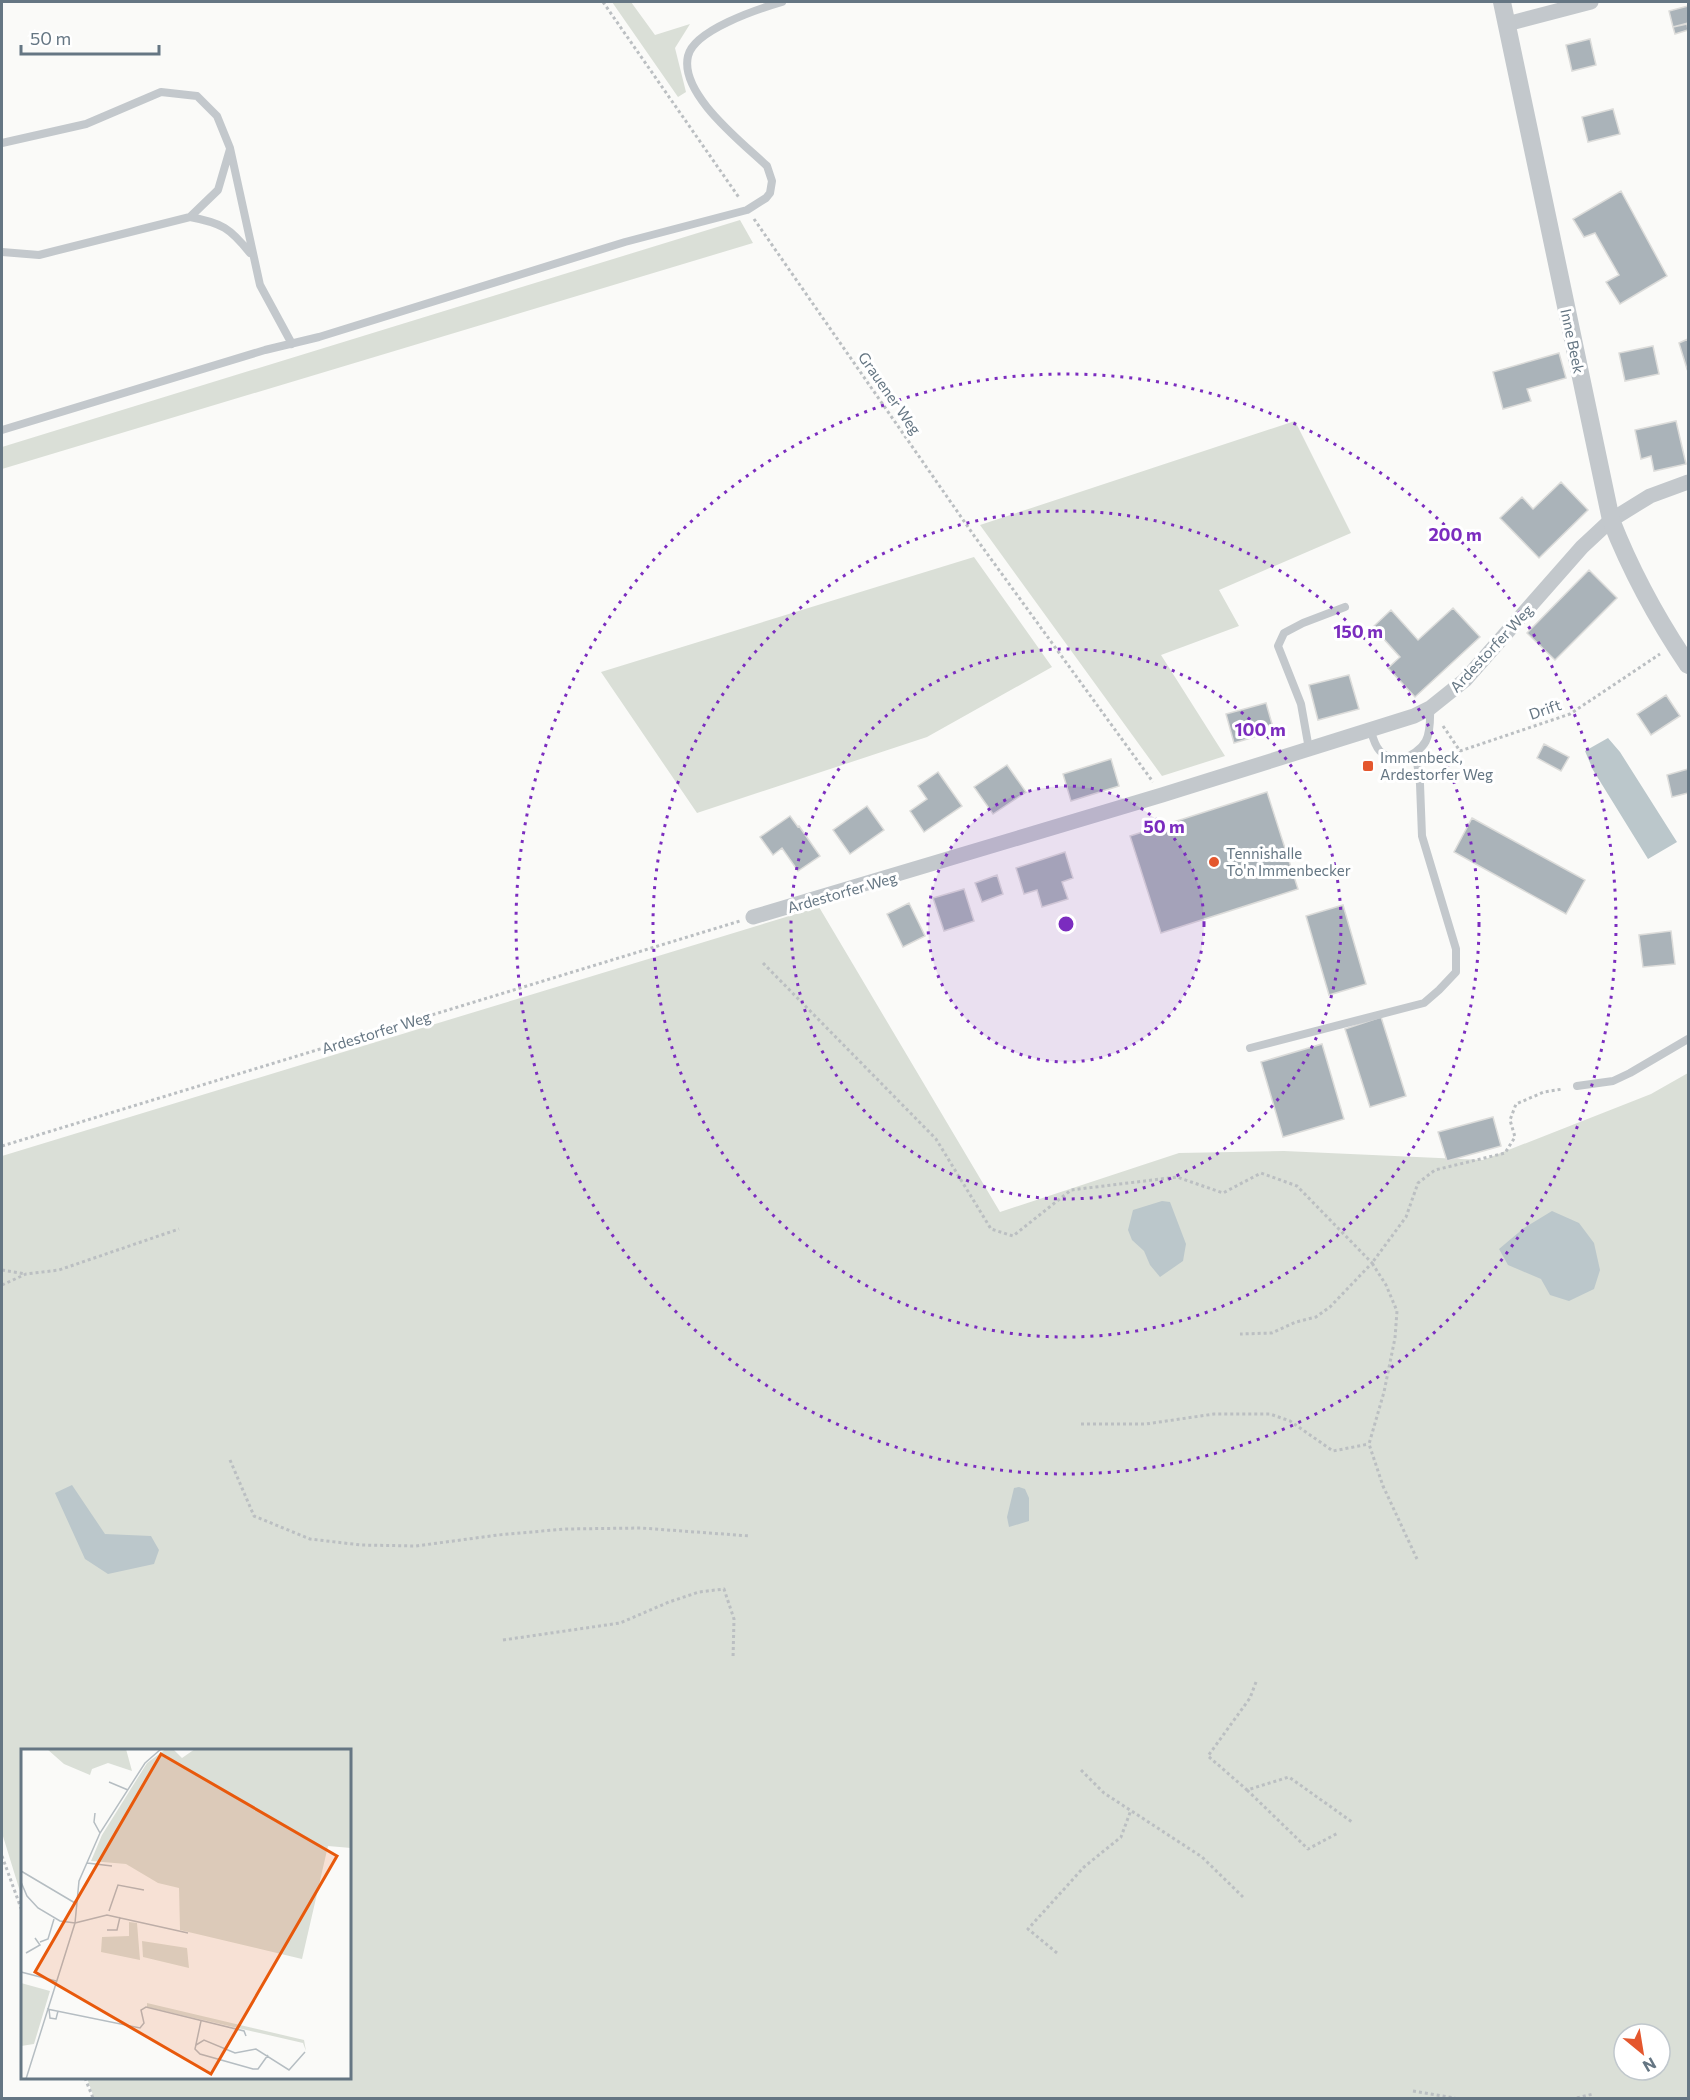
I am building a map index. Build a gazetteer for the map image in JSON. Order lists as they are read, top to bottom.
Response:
{
  "streets": {
    "street": ["Inne Beek", "Ardestorfer Weg"],
    "path": ["Grauener Weg", "Drift"]
  },
  "crossings": [
    ["Inne Beek", "Ardestorfer Weg"],
    ["Inne Beek", "Drift"],
    ["Grauener Weg", "Ardestorfer Weg"],
    ["Ardestorfer Weg", "Drift"]
  ],
  "places": {
    "transit": ["Immenbeck, Ardestorfer Weg"],
    "other": ["Tennishalle To'n Immenbecker"]
  },
  "scale_bar": "50 m",
  "north": "bottom right",
  "rings": [
    "200 m",
    "150 m",
    "100 m",
    "50 m"
  ]
}
